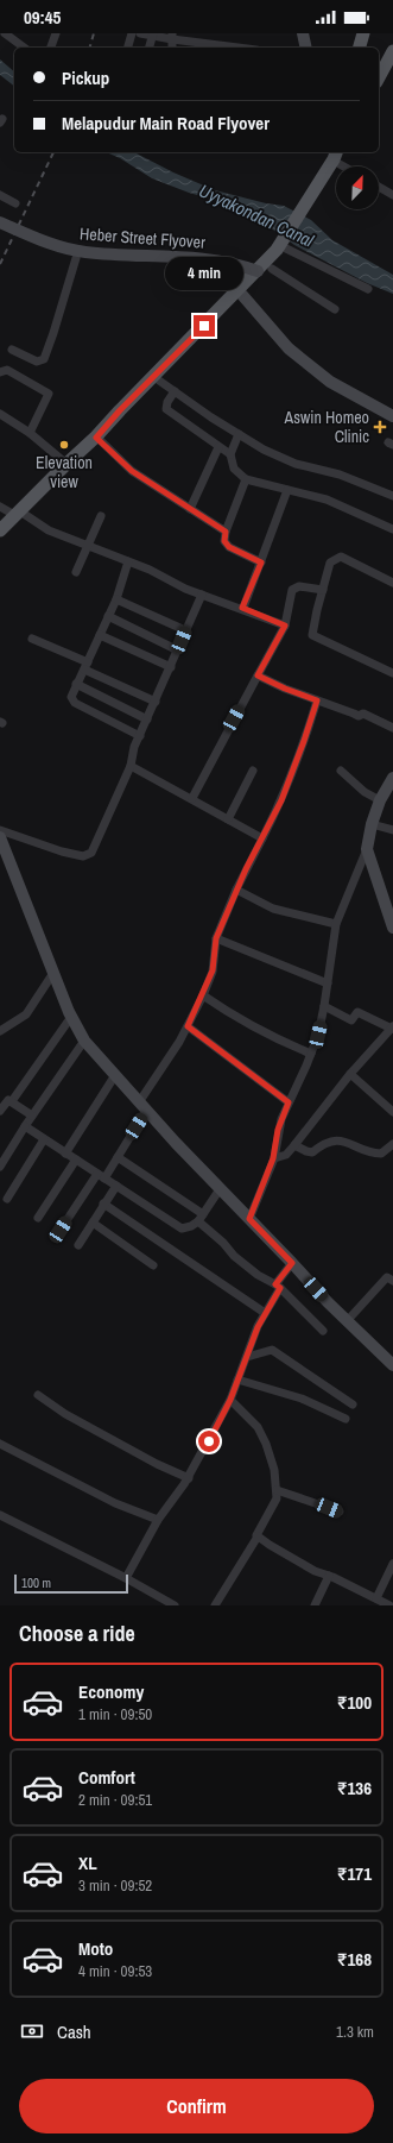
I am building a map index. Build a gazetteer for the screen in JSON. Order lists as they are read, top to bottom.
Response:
{
  "streets": {
    "main road": ["Heber Street Flyover"]
  },
  "water": ["Uyyakondan Canal"],
  "places": {
    "health": ["Aswin Homeo Clinic"],
    "other": ["Elevation view"]
  },
  "scale_bar": "100 m",
  "north": "top right",
  "page": {
    "status": "09:45",
    "banner": ["Pickup", "Melapudur Main Road Flyover"],
    "bubble": "4 min",
    "scale": "100 m",
    "heading": "Choose a ride",
    "list": [
      {
        "name": "Economy",
        "note": "1 min · 09:50",
        "value": "₹100"
      },
      {
        "name": "Comfort",
        "note": "2 min · 09:51",
        "value": "₹136"
      },
      {
        "name": "XL",
        "note": "3 min · 09:52",
        "value": "₹171"
      },
      {
        "name": "Moto",
        "note": "4 min · 09:53",
        "value": "₹168"
      }
    ],
    "pay": ["Cash", "1.3 km"],
    "buttons": "Confirm"
  }
}
